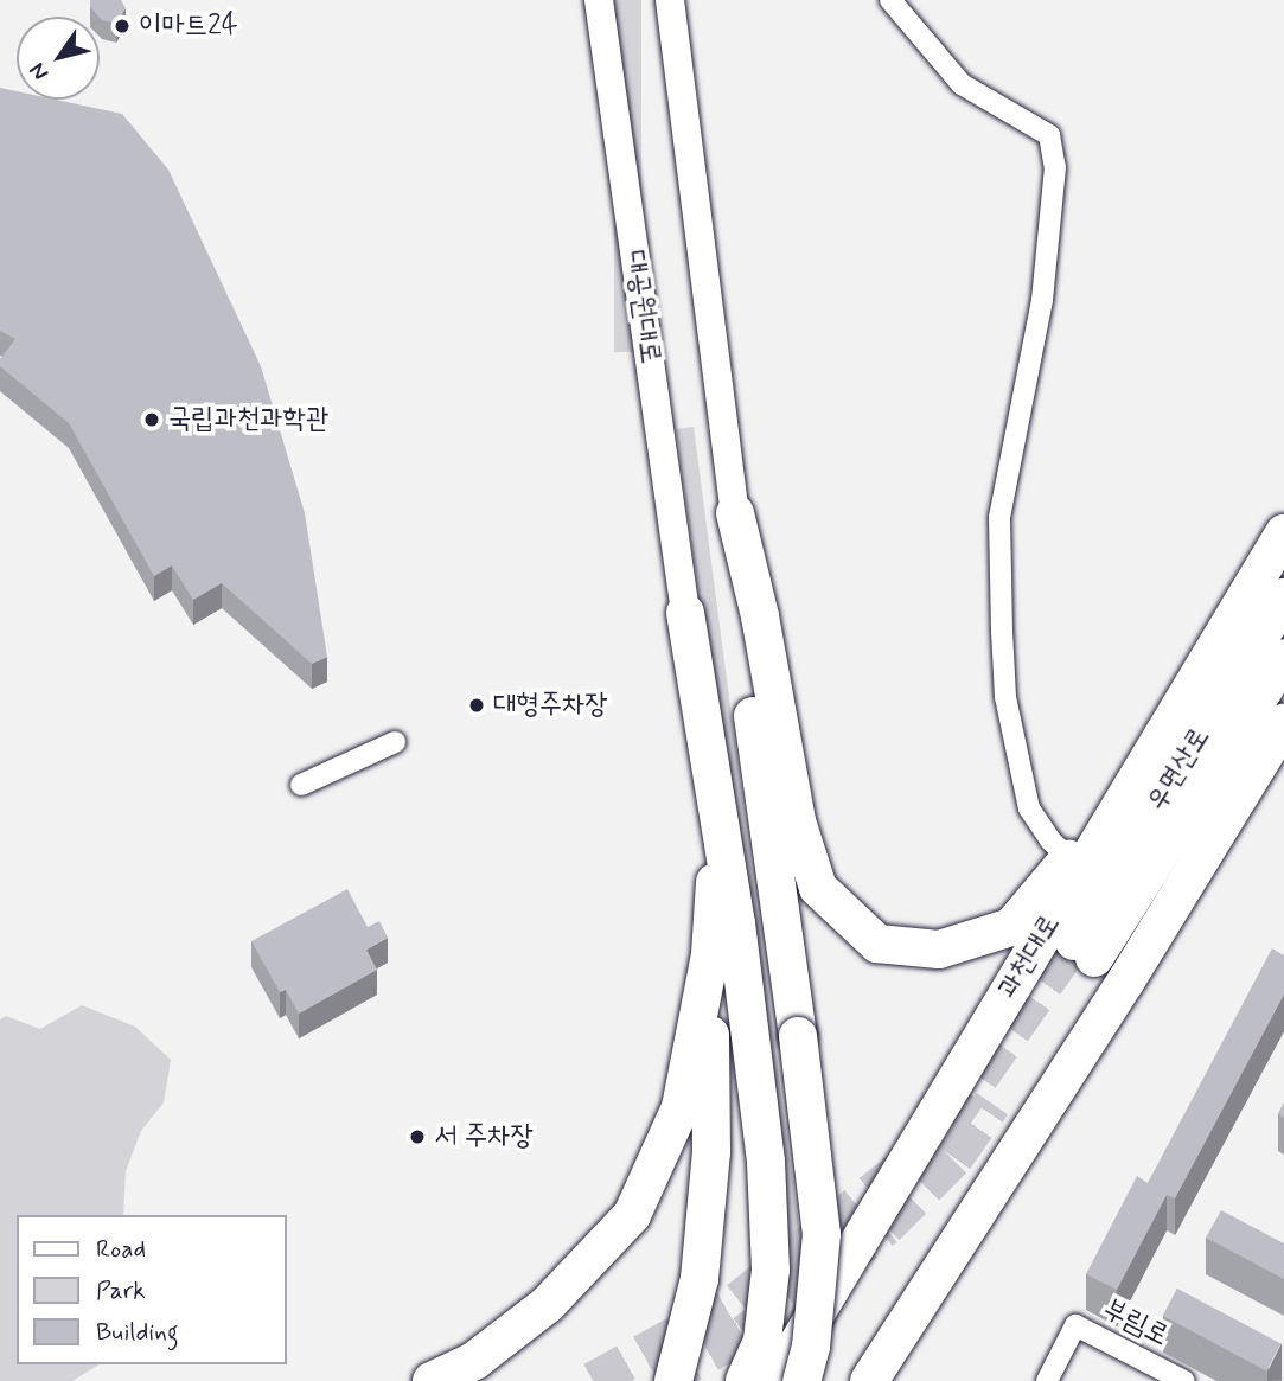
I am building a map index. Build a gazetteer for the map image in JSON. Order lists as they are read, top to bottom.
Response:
{
  "streets": {
    "highway": ["우면산로", "과천대로"],
    "street": ["대공원대로", "부림로"]
  },
  "places": [
    "이마트24",
    "국립과천과학관",
    "대형주차장",
    "서 주차장"
  ],
  "legend": ["Road", "Park", "Building"],
  "north": "bottom left"
}
